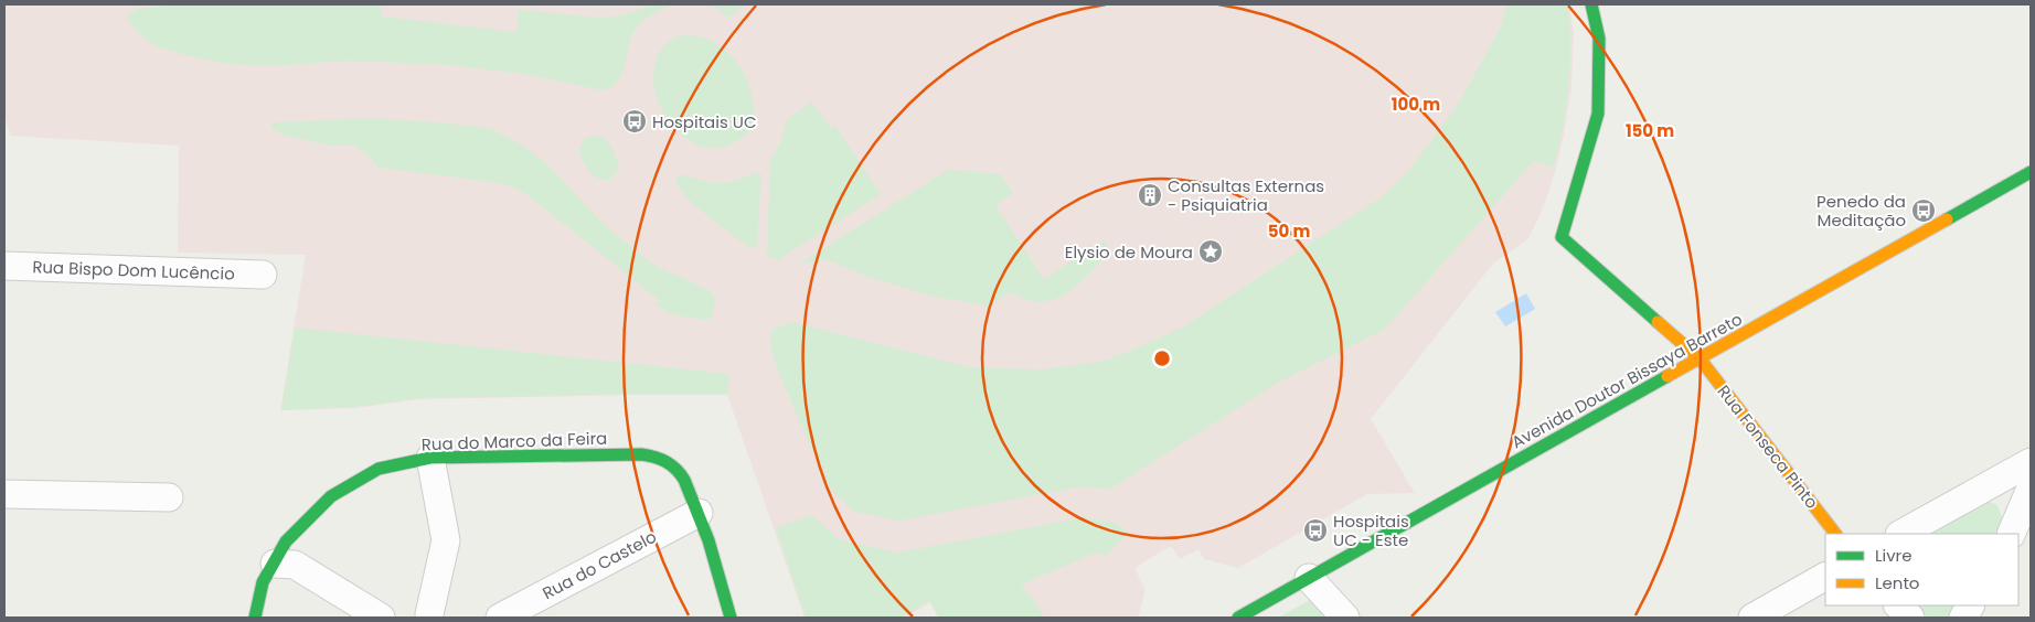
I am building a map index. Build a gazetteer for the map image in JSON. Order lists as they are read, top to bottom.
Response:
{
  "streets": {
    "street": [
      "Rua Bispo Dom Lucêncio",
      "Avenida Doutor Bissaya Barreto",
      "Rua do Marco da Feira",
      "Rua Fonseca Pinto",
      "Rua do Castelo"
    ]
  },
  "crossings": [
    ["Avenida Doutor Bissaya Barreto", "Rua Fonseca Pinto"],
    ["Rua do Marco da Feira", "Rua do Castelo"]
  ],
  "places": {
    "bus stop": ["Hospitais UC", "Penedo da Meditação", "Hospitais UC - Este"],
    "building": ["Consultas Externas - Psiquiatria"],
    "place": ["Elysio de Moura"]
  },
  "legend": ["Livre", "Lento"],
  "rings": ["100 m", "150 m", "50 m"]
}
